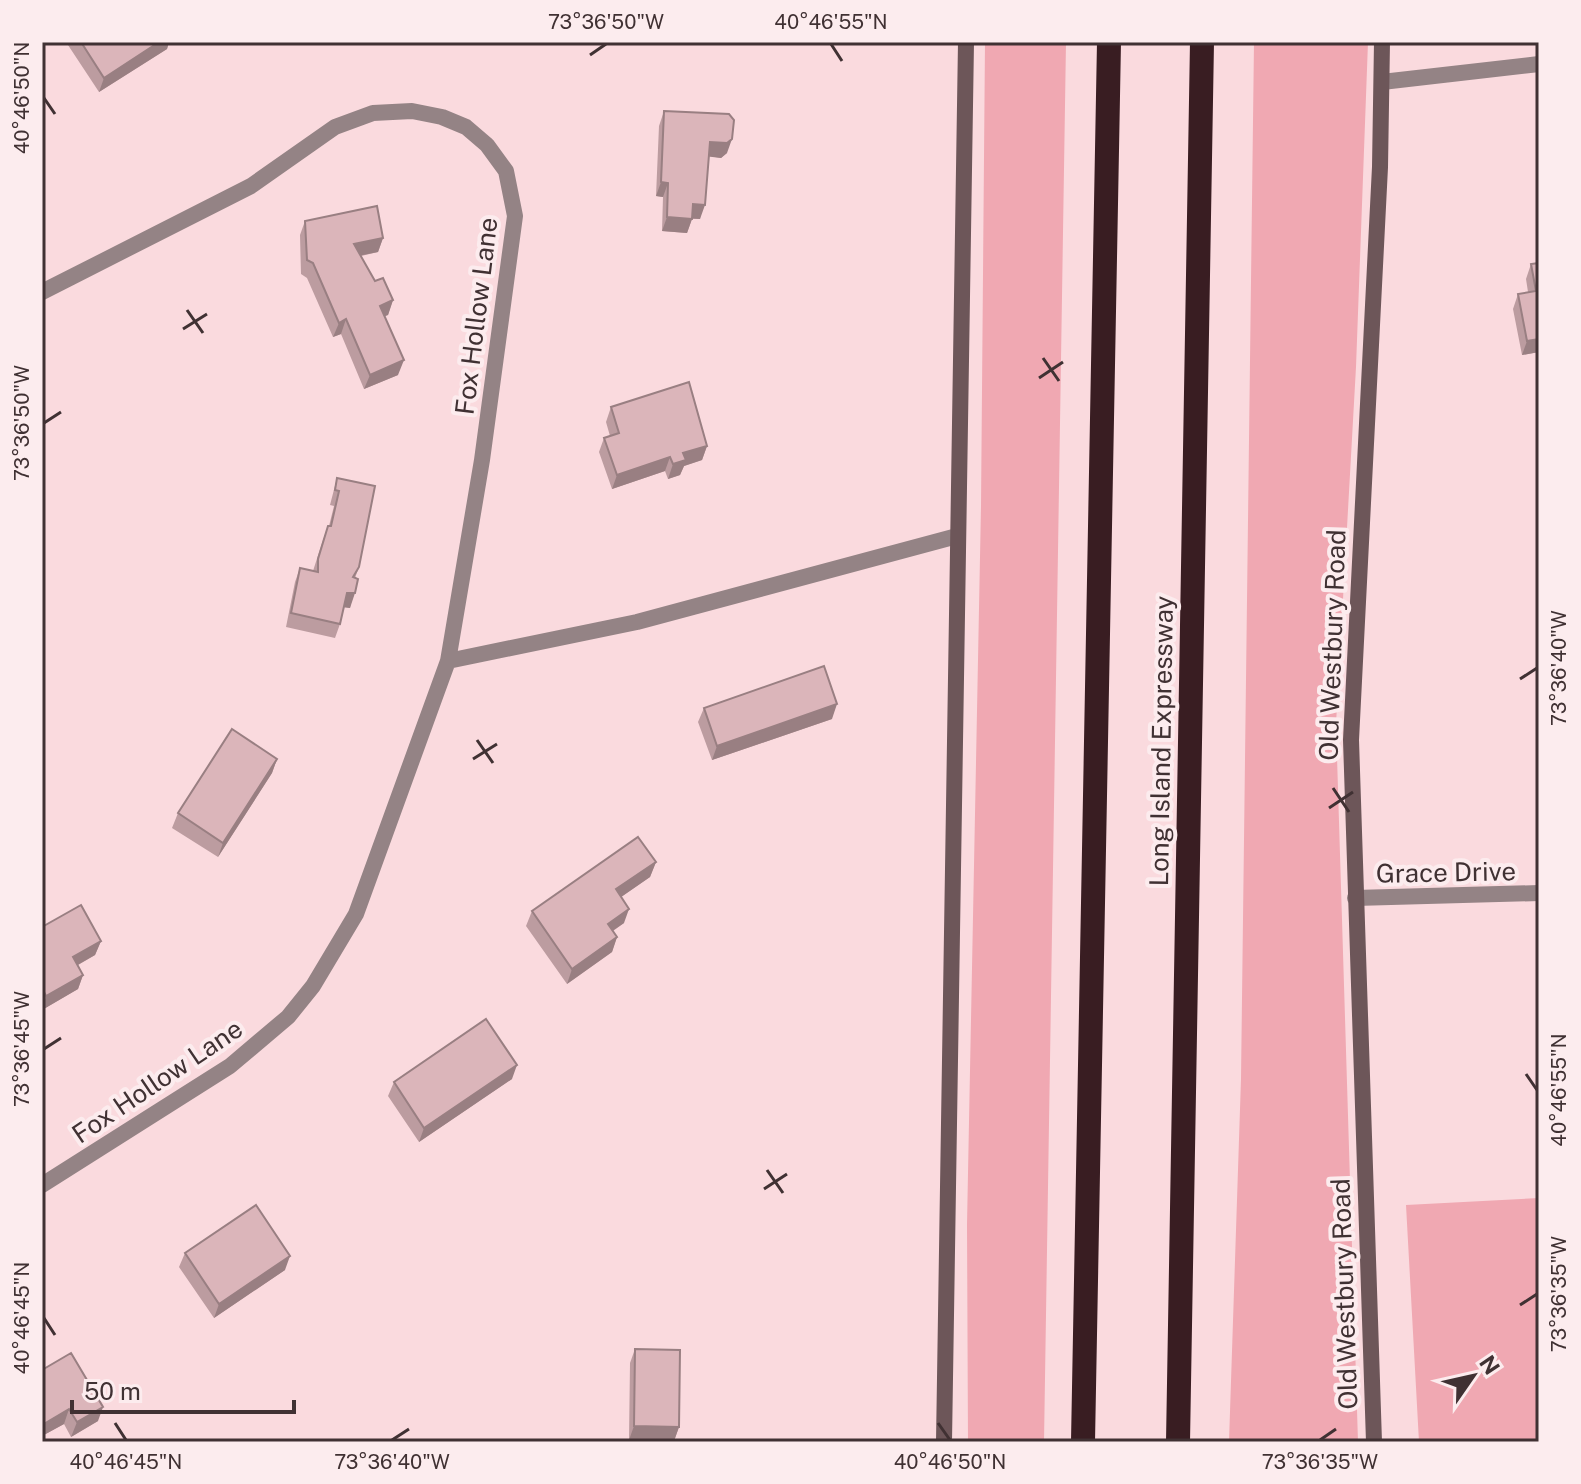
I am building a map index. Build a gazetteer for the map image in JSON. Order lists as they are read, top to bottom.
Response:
{
  "streets": {
    "highway": ["Long Island Expressway"],
    "main road": ["Old Westbury Road"],
    "street": ["Fox Hollow Lane", "Grace Drive"]
  },
  "crossings": [
    ["Old Westbury Road", "Grace Drive"]
  ],
  "scale_bar": "50 m",
  "north": "top right",
  "coordinates": [
    "73°36'50\"W",
    "40°46'55\"N",
    "40°46'50\"N",
    "73°36'40\"W",
    "73°36'45\"W",
    "73°36'35\"W",
    "40°46'45\"N"
  ]
}
